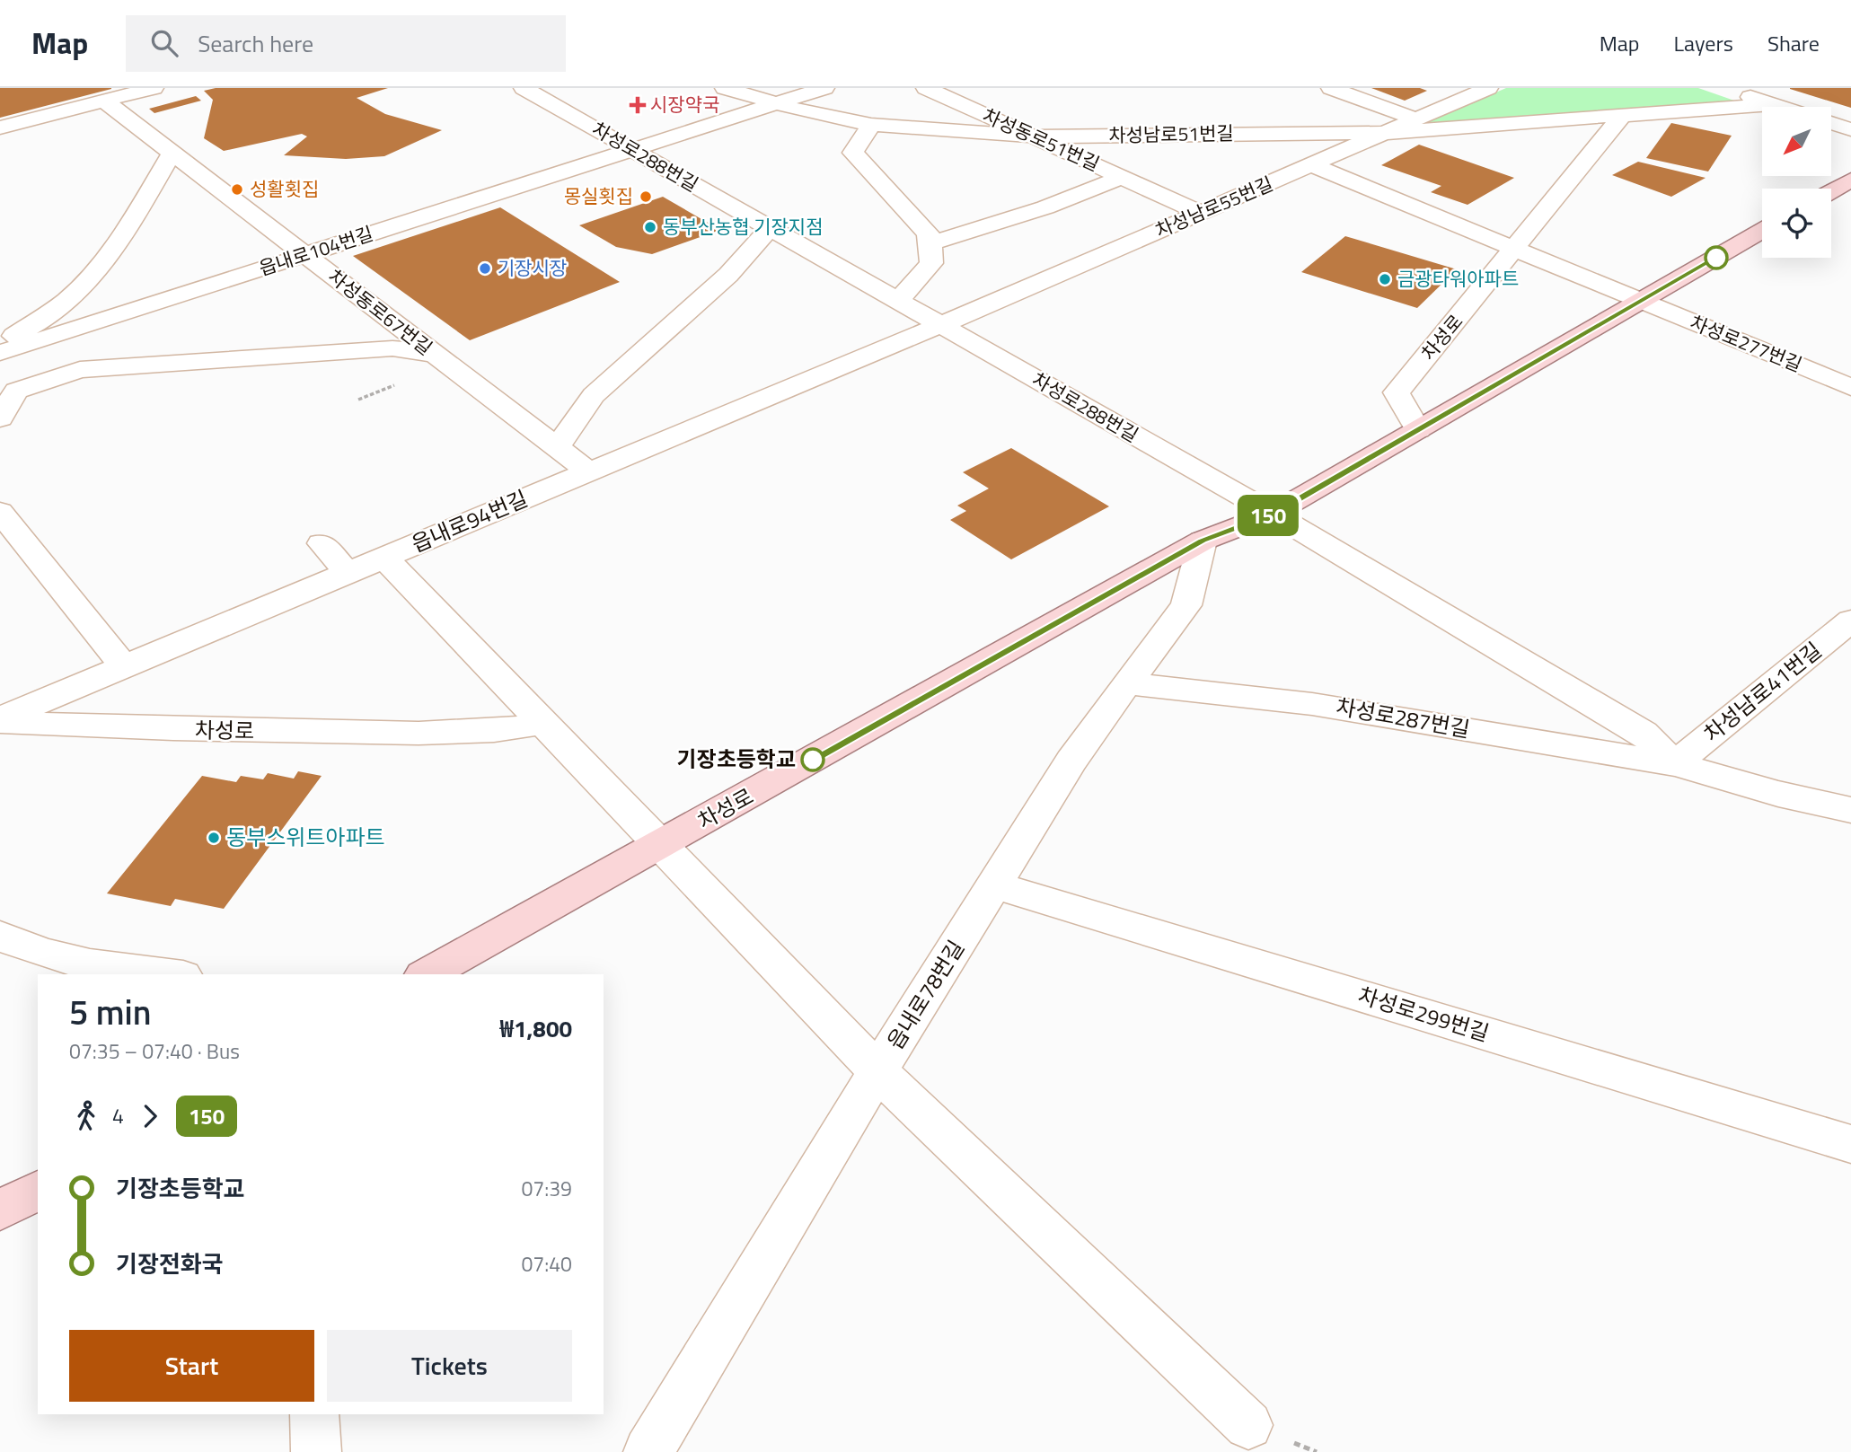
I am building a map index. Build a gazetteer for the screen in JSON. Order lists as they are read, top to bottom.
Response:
{
  "streets": {
    "main road": ["차성로"],
    "street": [
      "차성남로51번길",
      "차성동로51번길",
      "차성로288번길",
      "차성남로55번길",
      "읍내로104번길",
      "차성동로67번길",
      "차성로277번길",
      "읍내로94번길",
      "차성남로41번길",
      "차성로287번길",
      "읍내로78번길",
      "차성로299번길"
    ]
  },
  "crossings": [
    ["차성남로51번길", "차성동로51번길"],
    ["차성남로51번길", "차성남로55번길"],
    ["차성남로51번길", "읍내로104번길"],
    ["차성동로51번길", "차성남로55번길"],
    ["차성로288번길", "차성남로55번길"],
    ["차성로288번길", "읍내로104번길"],
    ["차성로288번길", "차성로"],
    ["차성로288번길", "읍내로94번길"],
    ["차성남로55번길", "읍내로94번길"],
    ["읍내로104번길", "차성동로67번길"],
    ["차성동로67번길", "읍내로94번길"],
    ["차성로", "차성로277번길"],
    ["차성로", "읍내로94번길"],
    ["차성로", "읍내로78번길"],
    ["차성남로41번길", "차성로287번길"],
    ["차성로287번길", "읍내로78번길"],
    ["읍내로78번길", "차성로299번길"]
  ],
  "places": {
    "health": ["시장약국"],
    "other": [
      "성활횟집",
      "몽실횟집",
      "동부산농협 기장지점",
      "기장시장",
      "금광타워아파트",
      "기장초등학교",
      "동부스위트아파트"
    ]
  },
  "lines": ["bus line 150"],
  "north": "bottom left",
  "page": {
    "header": "Map",
    "search": "Search here",
    "nav": ["Map", "Layers", "Share"],
    "on_map": "150",
    "heading": ["5 min", "07:35 – 07:40 · Bus", "₩1,800"],
    "legs": ["4", "150"],
    "list": [
      {
        "name": "기장초등학교",
        "value": "07:39"
      },
      {
        "name": "기장전화국",
        "value": "07:40"
      }
    ],
    "buttons": ["Start", "Tickets"]
  }
}
